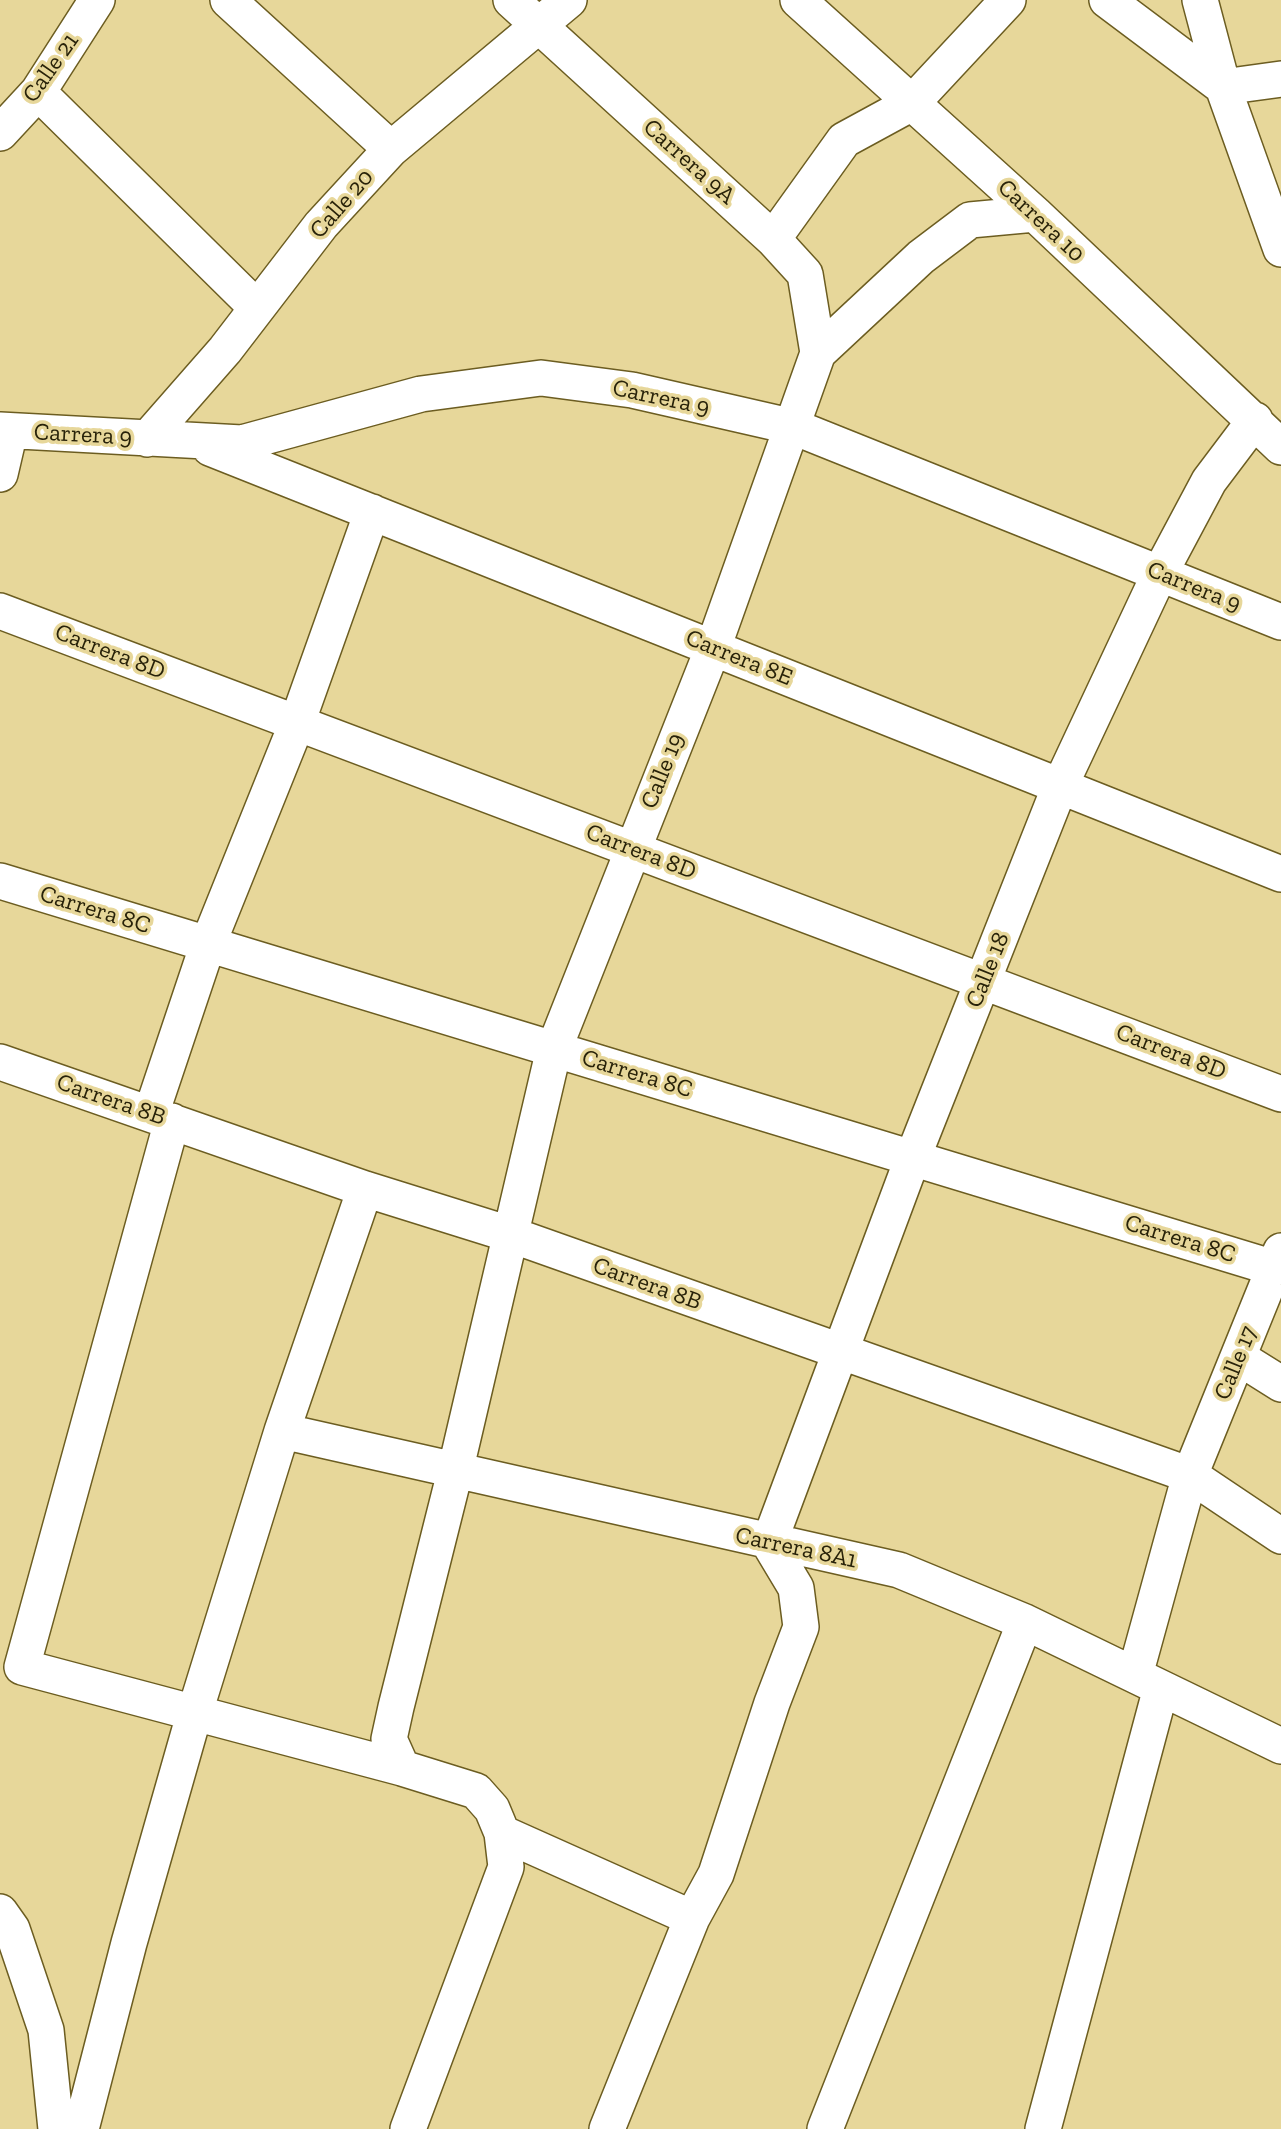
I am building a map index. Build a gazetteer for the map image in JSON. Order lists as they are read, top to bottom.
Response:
{
  "streets": {
    "street": [
      "Calle 21",
      "Carrera 9A",
      "Calle 20",
      "Carrera 10",
      "Carrera 9",
      "Carrera 8D",
      "Carrera 8E",
      "Calle 19",
      "Carrera 8C",
      "Calle 18",
      "Carrera 8B",
      "Calle 17",
      "Carrera 8A1"
    ]
  },
  "crossings": [
    ["Carrera 9A", "Calle 20"],
    ["Carrera 9A", "Calle 19"],
    ["Calle 20", "Carrera 9"],
    ["Carrera 10", "Calle 18"],
    ["Carrera 9", "Carrera 8E"],
    ["Carrera 9", "Calle 19"],
    ["Carrera 9", "Calle 18"],
    ["Carrera 8D", "Calle 19"],
    ["Carrera 8D", "Calle 18"],
    ["Carrera 8E", "Calle 19"],
    ["Carrera 8E", "Calle 18"],
    ["Calle 19", "Carrera 8C"],
    ["Calle 19", "Carrera 8B"],
    ["Calle 19", "Carrera 8A1"],
    ["Carrera 8C", "Calle 18"],
    ["Carrera 8C", "Calle 17"],
    ["Calle 18", "Carrera 8B"],
    ["Calle 18", "Carrera 8A1"],
    ["Carrera 8B", "Calle 17"],
    ["Calle 17", "Carrera 8A1"]
  ]
}
